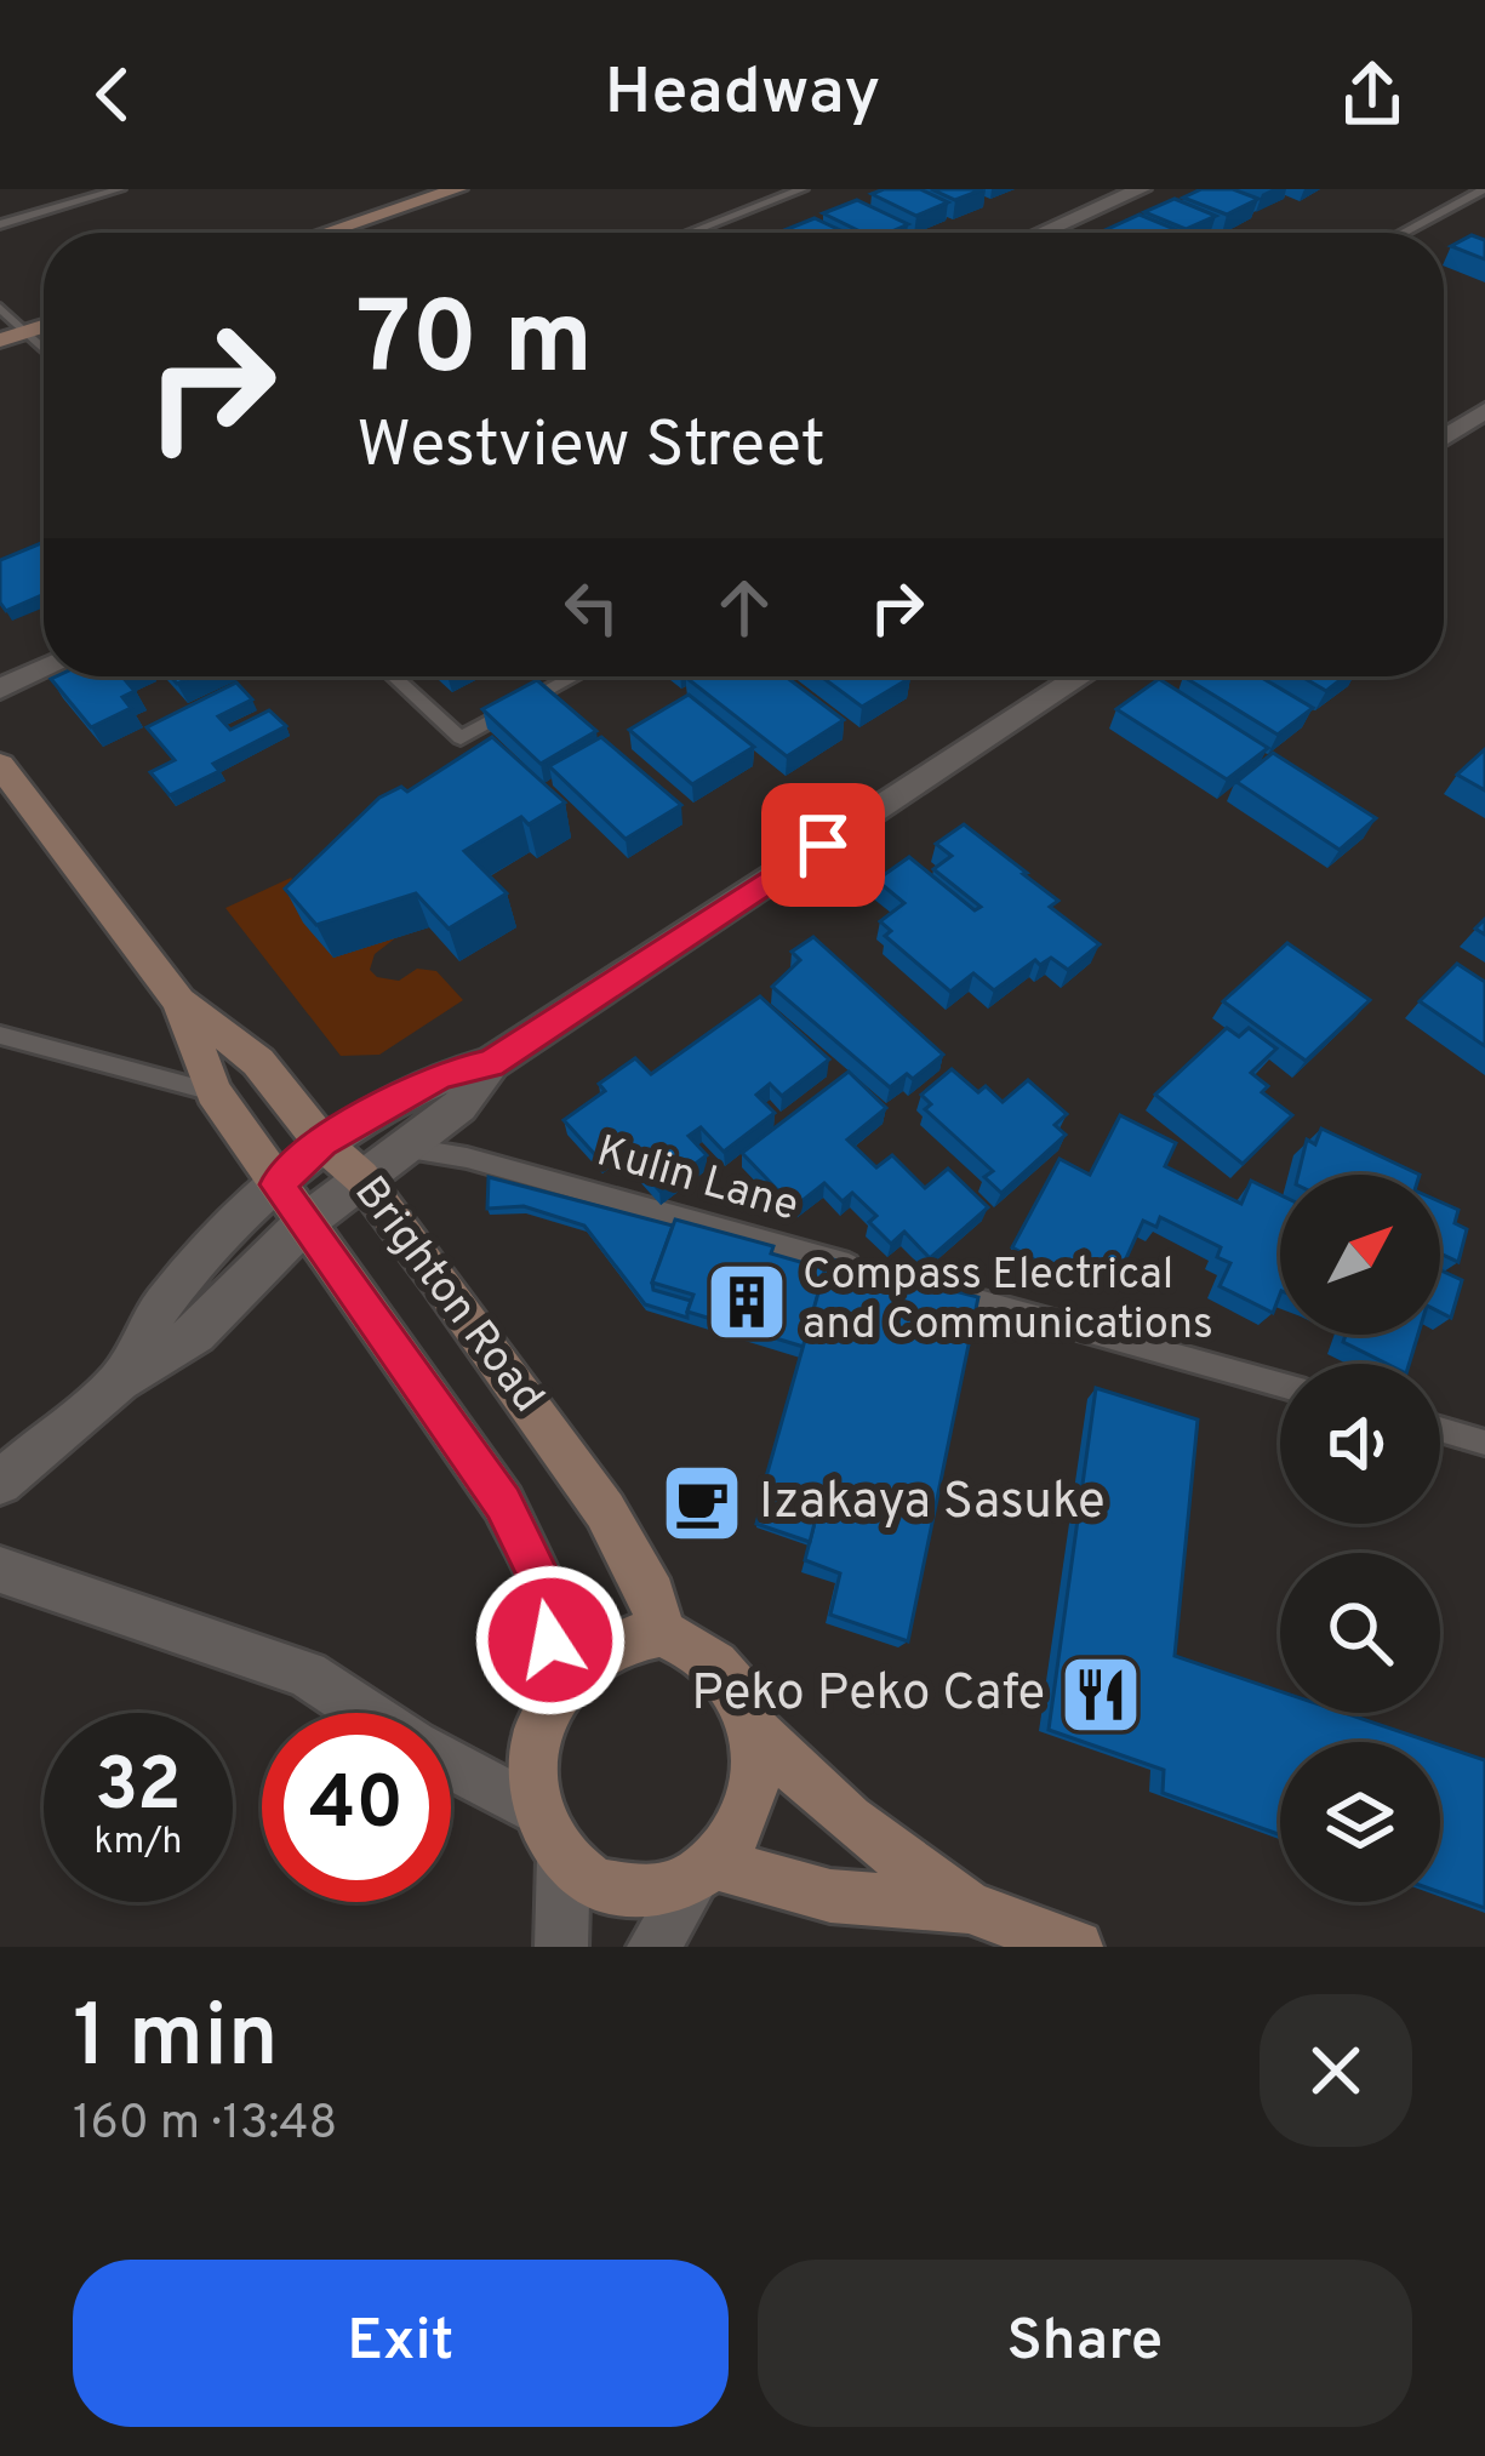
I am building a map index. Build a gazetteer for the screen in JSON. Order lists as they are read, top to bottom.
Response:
{
  "streets": {
    "street": ["Brighton Road"],
    "lane": ["Kulin Lane"]
  },
  "places": {
    "building": ["Compass Electrical and Communications"],
    "cafe": ["Izakaya Sasuke"],
    "restaurant": ["Peko Peko Cafe"]
  },
  "north": "top right",
  "page": {
    "header": "Headway",
    "turn": ["70 m", "Westview Street"],
    "speed": "32 km/h",
    "limit": "40",
    "heading": ["1 min", "160 m · 13:48"],
    "buttons": ["Exit", "Share"]
  }
}
